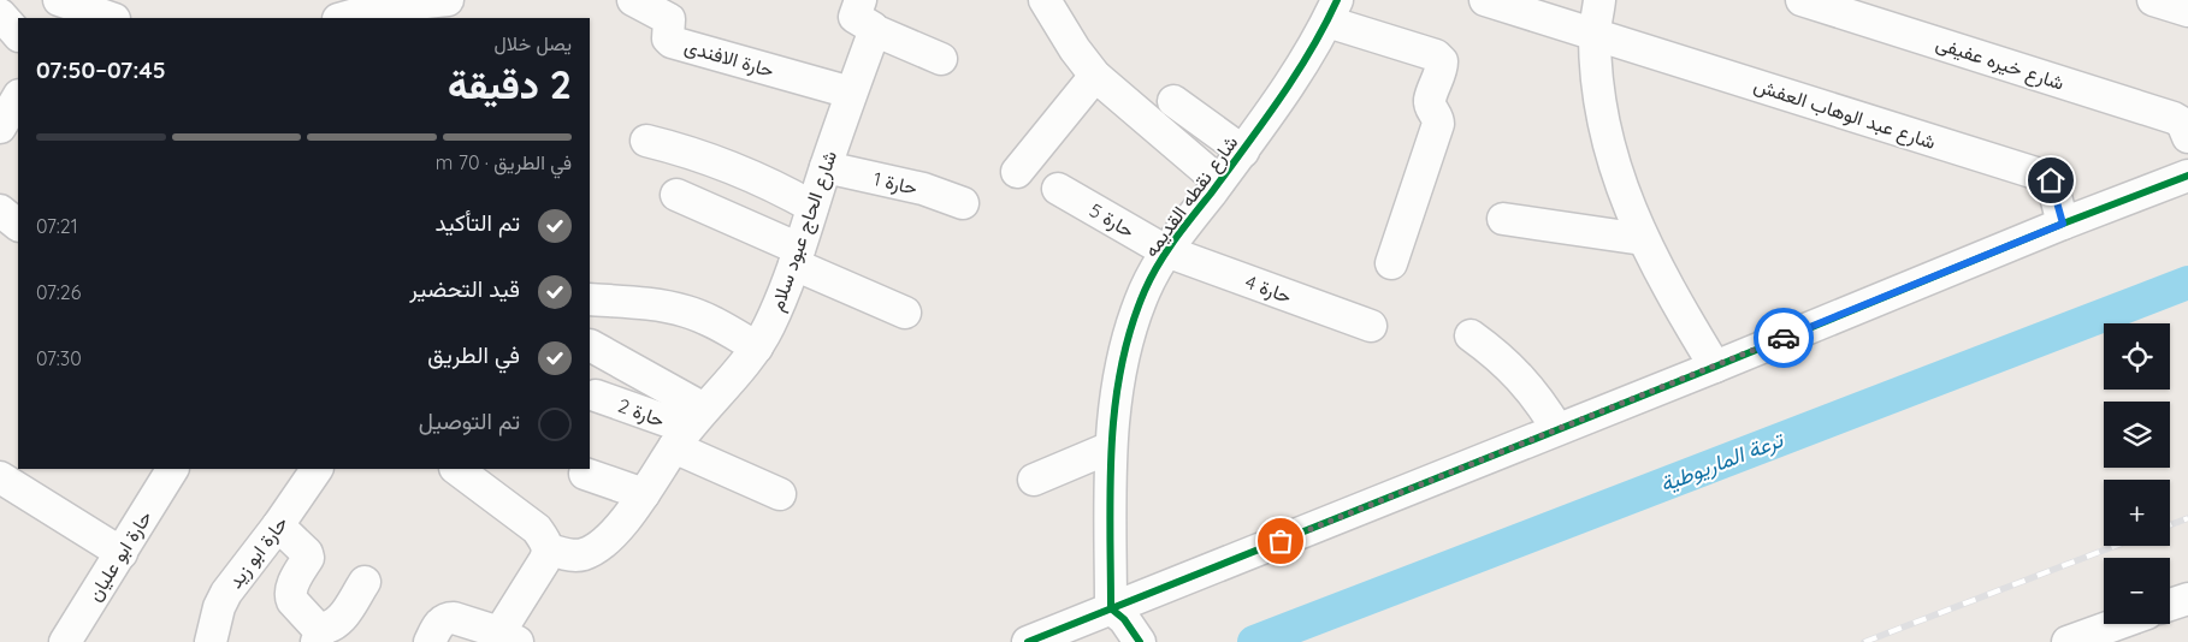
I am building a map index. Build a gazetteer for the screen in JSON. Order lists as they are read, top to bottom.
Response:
{
  "streets": {
    "street": [
      "حارة الافندى",
      "شارع خيره عفيفى",
      "شارع عبد الوهاب العفش",
      "حارة 1",
      "شارع نقطه القديمه",
      "حارة 5",
      "شارع الحاج عبود سلام",
      "حارة 4",
      "حارة 2",
      "حارة ابو زيد",
      "حارة ابو عليان"
    ]
  },
  "crossings": [
    ["حارة الافندى", "شارع الحاج عبود سلام"],
    ["حارة 1", "شارع الحاج عبود سلام"],
    ["شارع نقطه القديمه", "حارة 5"],
    ["شارع نقطه القديمه", "حارة 4"],
    ["حارة 5", "حارة 4"],
    ["شارع الحاج عبود سلام", "حارة 2"]
  ],
  "water": ["ترعة الماريوطية"],
  "page": {
    "heading": ["2 دقيقة", "يصل خلال", "07:45–07:50"],
    "bar": "في الطريق · 70 m",
    "list": [
      ["تم التأكيد", "07:21"],
      ["قيد التحضير", "07:26"],
      ["في الطريق", "07:30"],
      "تم التوصيل"
    ],
    "map_buttons": ["+", "−"]
  }
}
